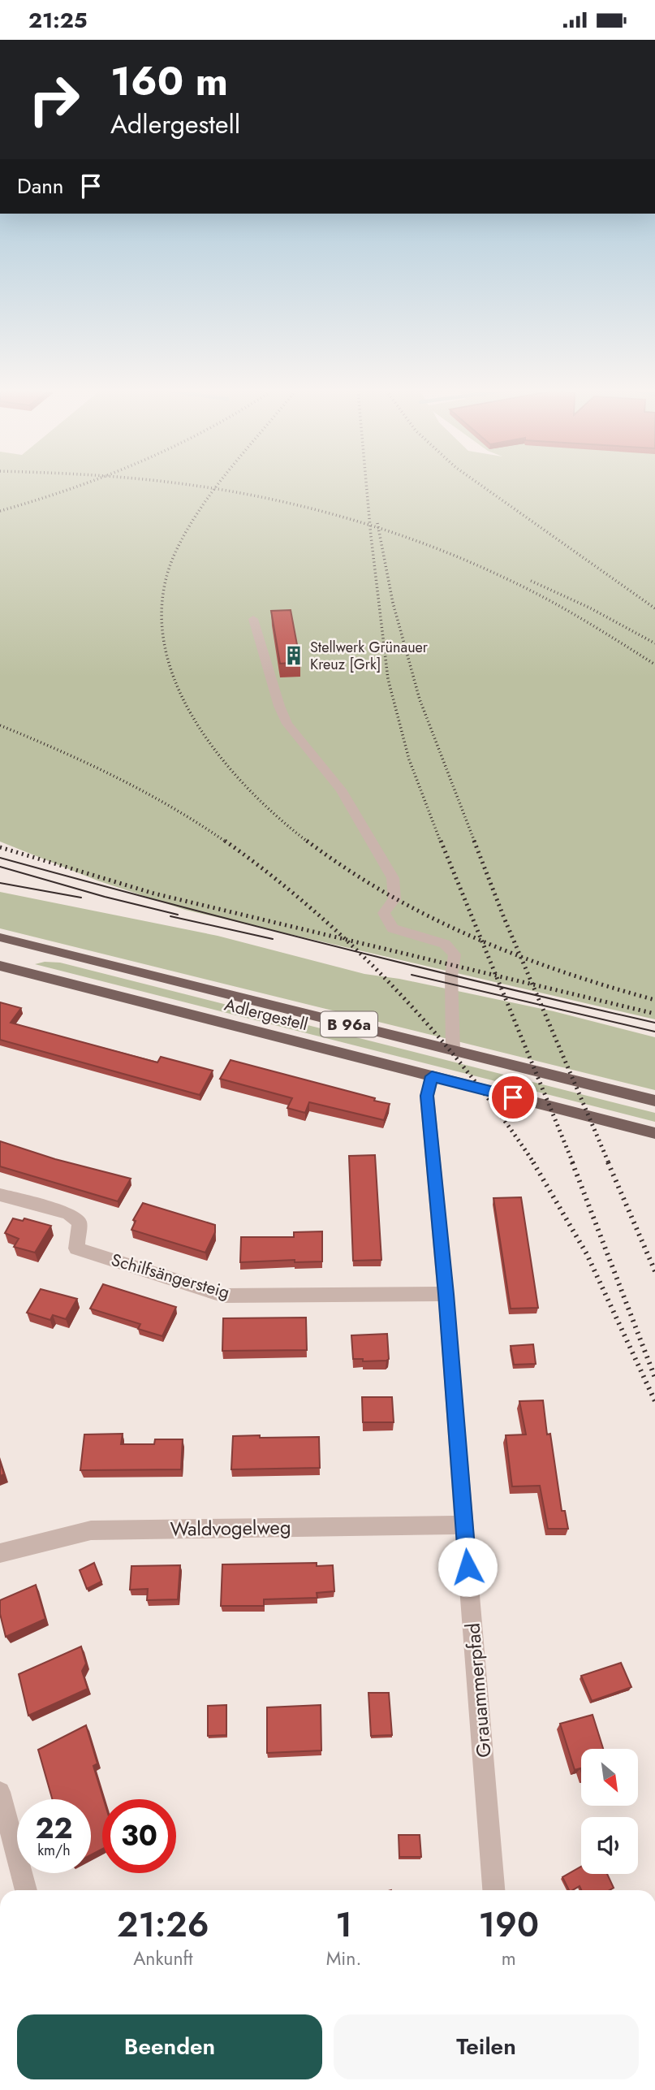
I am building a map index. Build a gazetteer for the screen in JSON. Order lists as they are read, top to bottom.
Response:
{
  "streets": {
    "main road": ["Adlergestell", "B 96a"],
    "street": ["Schilfsängersteig", "Waldvogelweg", "Grauammerpfad"]
  },
  "crossings": [
    ["Adlergestell", "Grauammerpfad"],
    ["Schilfsängersteig", "Grauammerpfad"],
    ["Waldvogelweg", "Grauammerpfad"]
  ],
  "places": {
    "building": ["Stellwerk Grünauer Kreuz [Grk]"]
  },
  "north": "bottom right",
  "page": {
    "status": "21:25",
    "turn": ["160 m", "Adlergestell"],
    "then": "Dann",
    "speed": "22 km/h",
    "limit": "30",
    "eta": [
      "21:26",
      "Ankunft",
      "1",
      "Min.",
      "190",
      "m"
    ],
    "buttons": ["Beenden", "Teilen"]
  }
}
